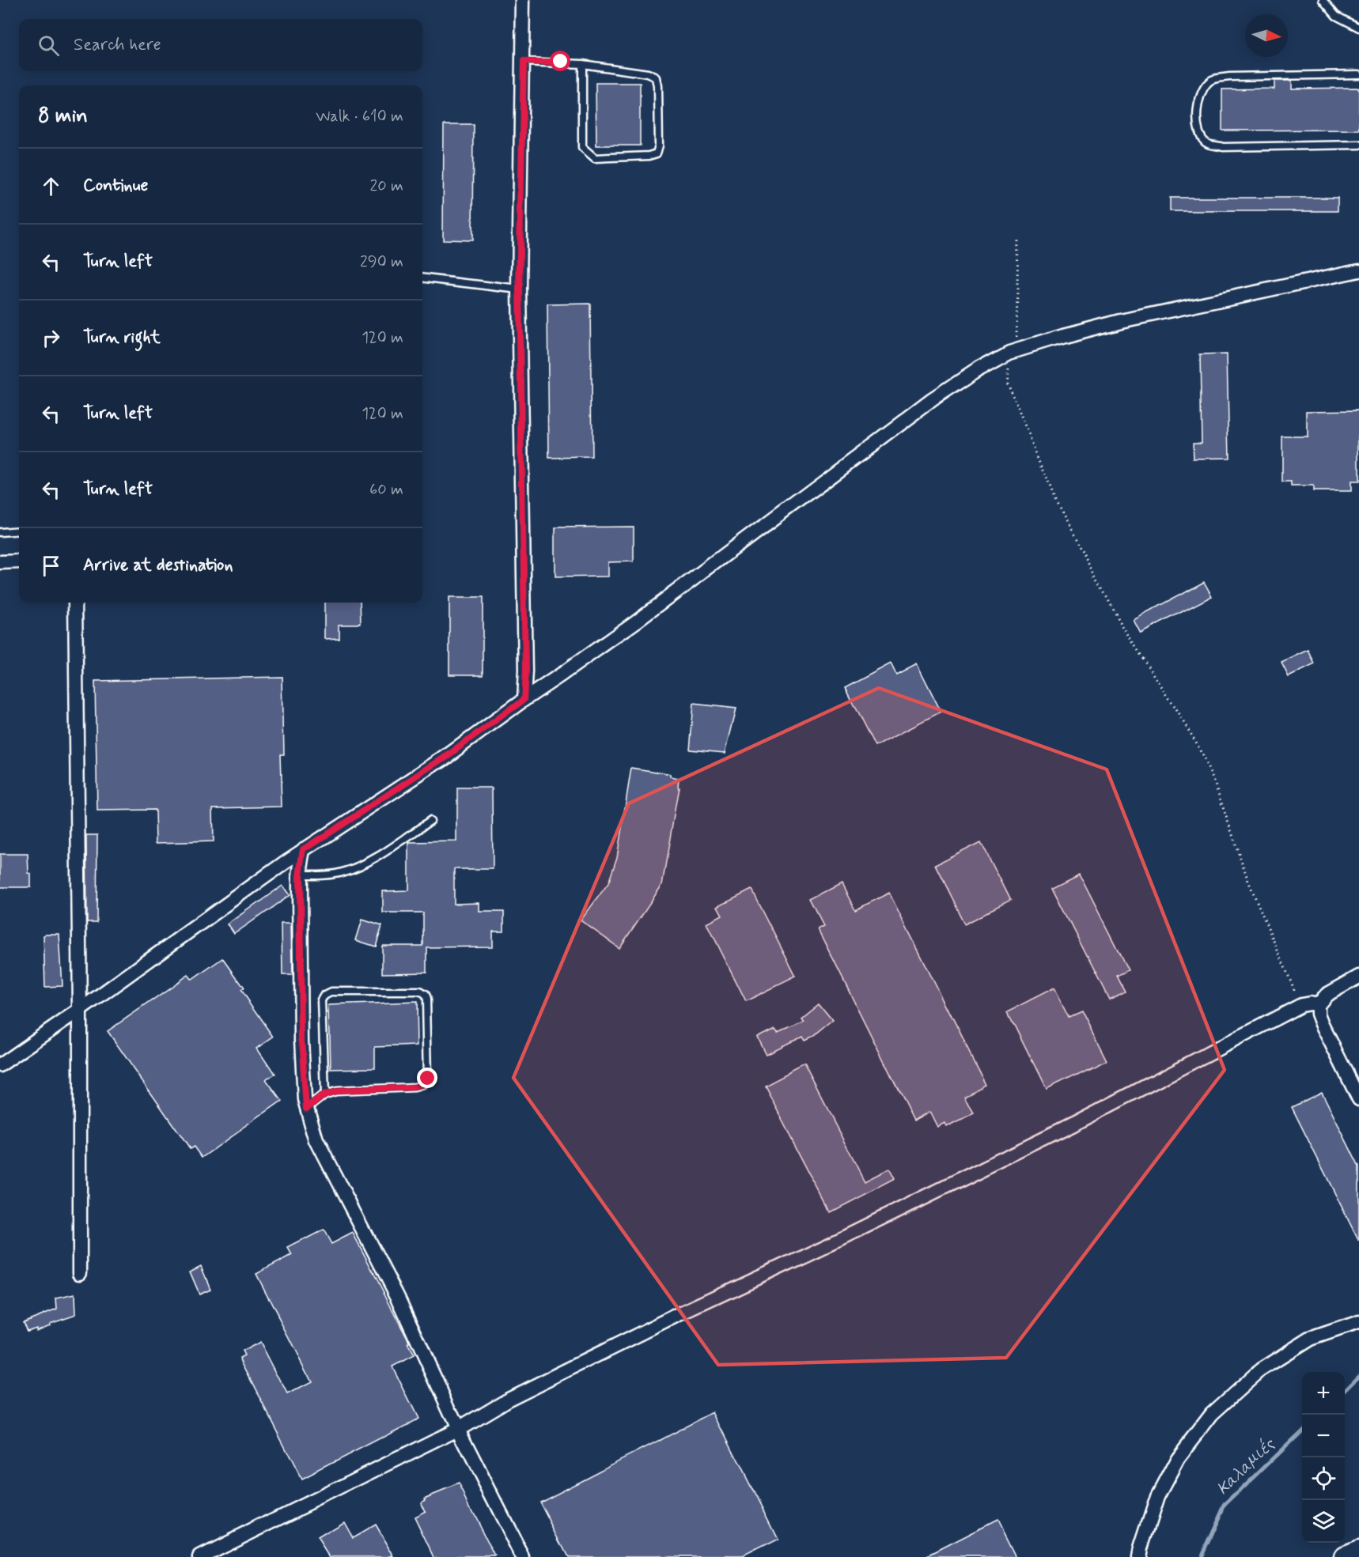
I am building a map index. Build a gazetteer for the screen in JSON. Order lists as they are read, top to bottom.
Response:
{
  "water": ["Καλαμιές"],
  "north": "right",
  "page": {
    "search": "Search here",
    "heading": ["8 min", "Walk · 610 m"],
    "list": [
      ["Continue", "20 m"],
      ["Turn left", "290 m"],
      ["Turn right", "120 m"],
      ["Turn left", "120 m"],
      ["Turn left", "60 m"],
      "Arrive at destination"
    ],
    "map_buttons": ["+", "−"]
  }
}
